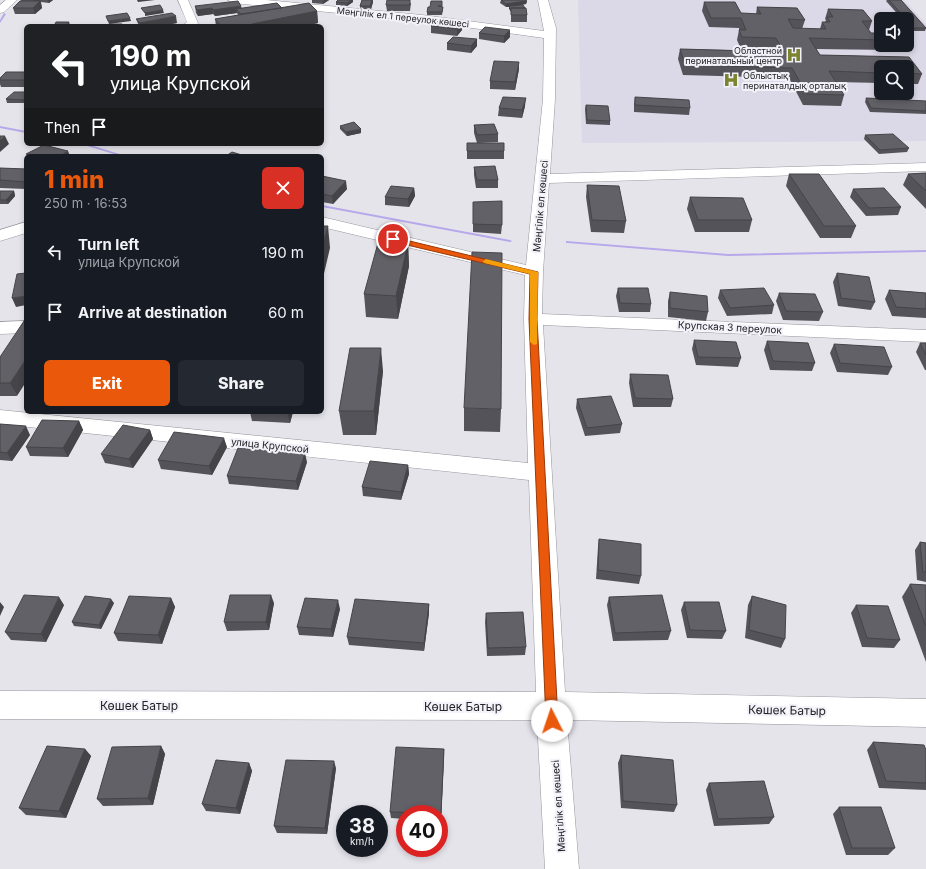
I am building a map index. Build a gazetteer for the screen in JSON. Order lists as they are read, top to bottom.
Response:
{
  "streets": {
    "street": [
      "Мәңгілік ел 1 переулок көшесі",
      "Мәңгілік ел көшесі",
      "Крупская 3 переулок",
      "улица Крупской",
      "Көшек Батыр"
    ]
  },
  "crossings": [
    ["Мәңгілік ел 1 переулок көшесі", "Мәңгілік ел көшесі"],
    ["Мәңгілік ел көшесі", "Крупская 3 переулок"],
    ["Мәңгілік ел көшесі", "улица Крупской"],
    ["Мәңгілік ел көшесі", "Көшек Батыр"]
  ],
  "places": {
    "hospital": ["Областной перинатальный центр", "Облыстық перинаталдық орталық"]
  },
  "page": {
    "turn": ["190 m", "улица Крупской"],
    "then": "Then",
    "heading": ["1 min", "250 m · 16:53"],
    "list": [
      {
        "name": "Turn left",
        "note": "улица Крупской",
        "value": "190 m"
      },
      {
        "name": "Arrive at destination",
        "value": "60 m"
      }
    ],
    "buttons": ["Exit", "Share"],
    "speed": "38 km/h",
    "limit": "40"
  }
}
